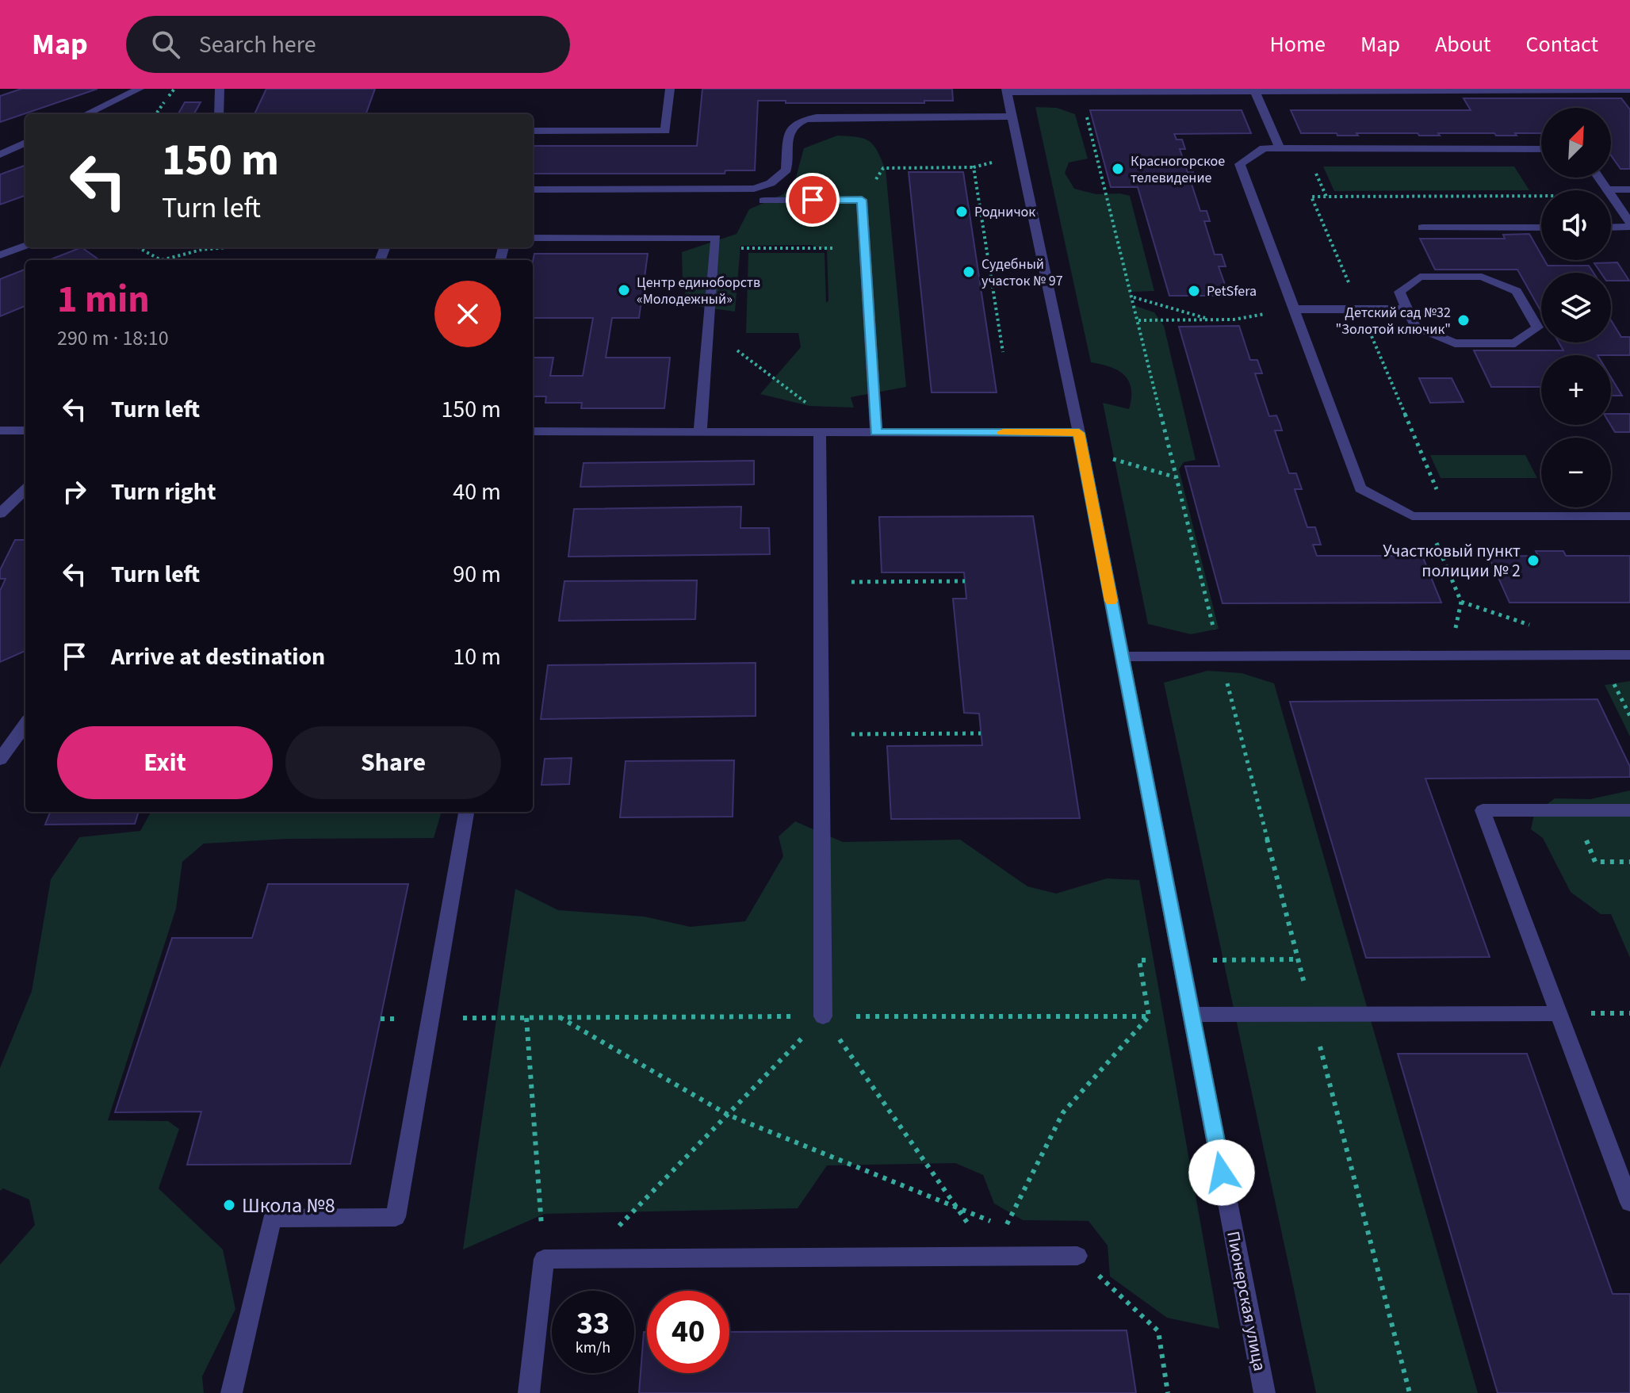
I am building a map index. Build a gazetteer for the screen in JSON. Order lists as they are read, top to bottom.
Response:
{
  "streets": {
    "street": ["Пионерская улица"]
  },
  "places": [
    "Красногорское телевидение",
    "Родничок",
    "Судебный участок № 97",
    "Центр единоборств «Молодежный»",
    "PetSfera",
    "Детский сад №32 \"Золотой ключик\"",
    "Участковый пункт полиции № 2",
    "Школа №8"
  ],
  "north": "top right",
  "page": {
    "header": "Map",
    "search": "Search here",
    "nav": [
      "Home",
      "Map",
      "About",
      "Contact"
    ],
    "map_buttons": ["+", "−"],
    "turn": ["150 m", "Turn left"],
    "heading": ["1 min", "290 m · 18:10"],
    "list": [
      {
        "name": "Turn left",
        "value": "150 m"
      },
      {
        "name": "Turn right",
        "value": "40 m"
      },
      {
        "name": "Turn left",
        "value": "90 m"
      },
      {
        "name": "Arrive at destination",
        "value": "10 m"
      }
    ],
    "buttons": ["Exit", "Share"],
    "speed": "33 km/h",
    "limit": "40"
  }
}
